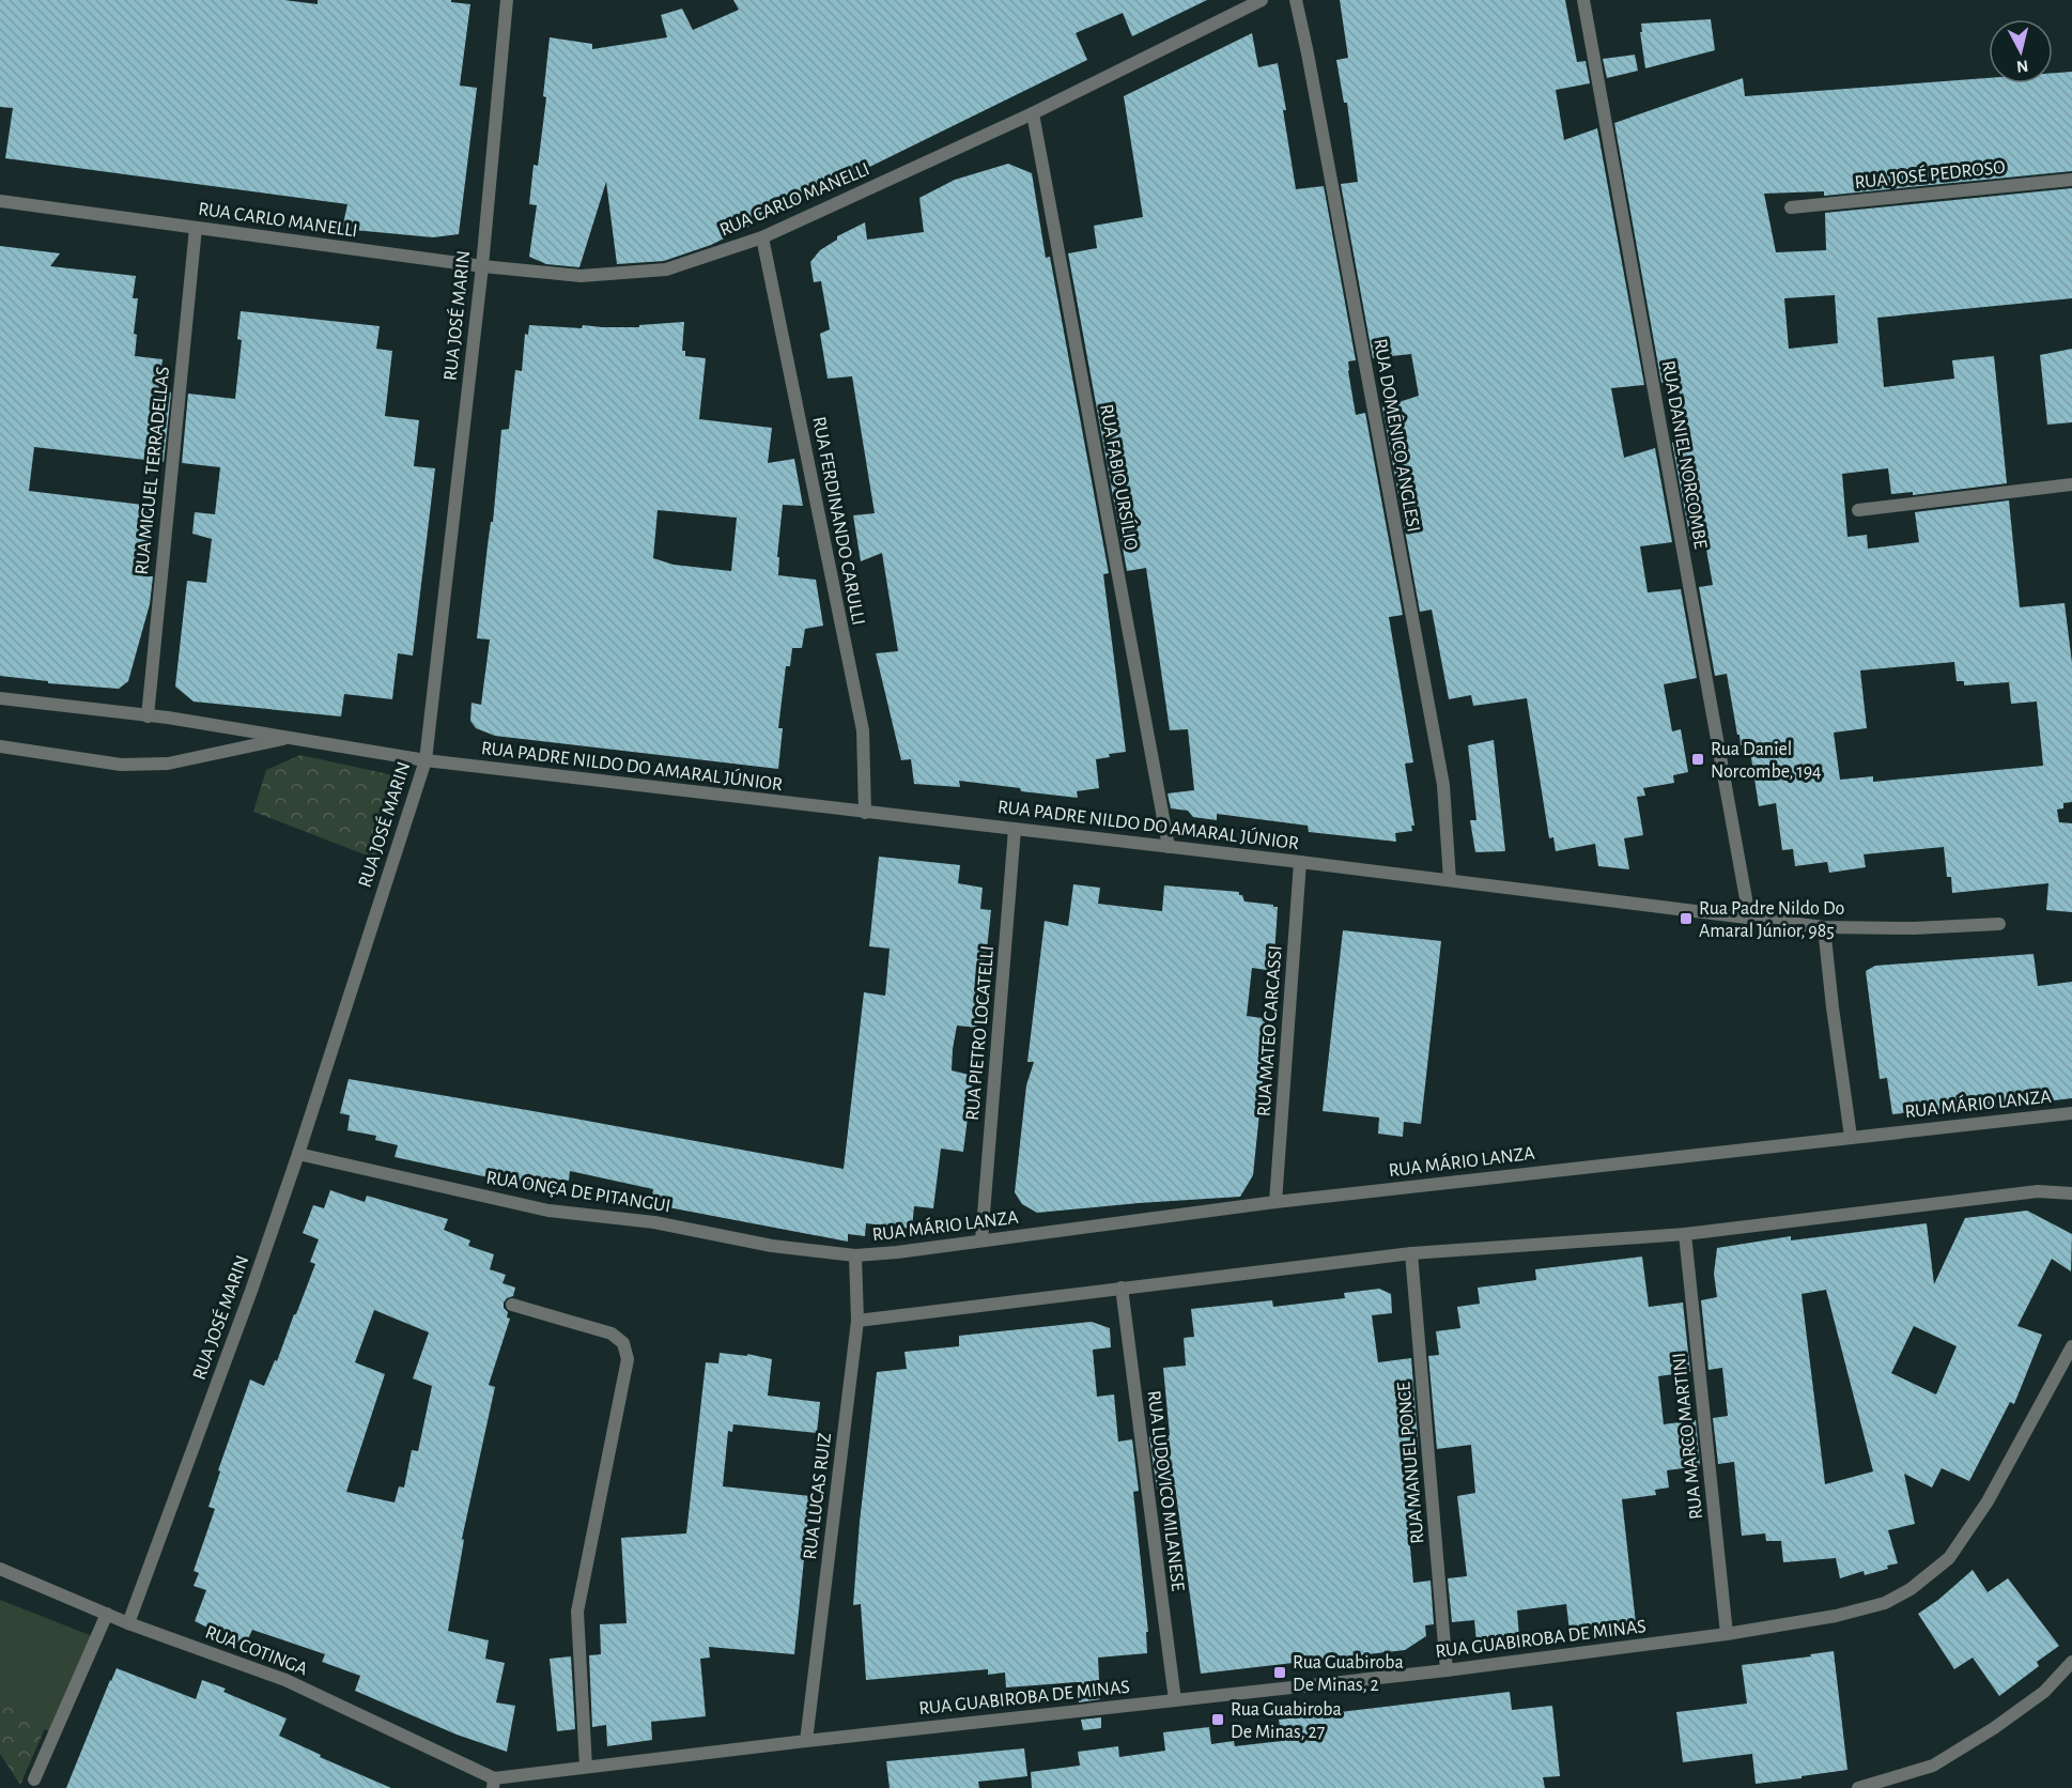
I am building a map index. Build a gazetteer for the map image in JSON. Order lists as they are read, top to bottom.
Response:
{
  "streets": {
    "street": [
      "RUA JOSÉ PEDROSO",
      "RUA CARLO MANELLI",
      "RUA JOSÉ MARIN",
      "RUA DOMÊNICO ANGLESI",
      "RUA DANIEL NORCOMBE",
      "RUA MIGUEL TERRADELLAS",
      "RUA FABIO URSÍLIO",
      "RUA FERDINANDO CARULLI",
      "RUA PADRE NILDO DO AMARAL JÚNIOR",
      "RUA MATEO CARCASSI",
      "RUA PIETRO LOCATELLI",
      "RUA MÁRIO LANZA",
      "RUA ONÇA DE PITANGUI",
      "RUA MARCO MARTINI",
      "RUA MANUEL PONCE",
      "RUA LUDOVICO MILANESE",
      "RUA LUCAS RUIZ",
      "RUA GUABIROBA DE MINAS",
      "RUA COTINGA"
    ]
  },
  "crossings": [
    ["RUA CARLO MANELLI", "RUA JOSÉ MARIN"],
    ["RUA CARLO MANELLI", "RUA MIGUEL TERRADELLAS"],
    ["RUA CARLO MANELLI", "RUA FABIO URSÍLIO"],
    ["RUA CARLO MANELLI", "RUA FERDINANDO CARULLI"],
    ["RUA JOSÉ MARIN", "RUA PADRE NILDO DO AMARAL JÚNIOR"],
    ["RUA JOSÉ MARIN", "RUA ONÇA DE PITANGUI"],
    ["RUA JOSÉ MARIN", "RUA COTINGA"],
    ["RUA DOMÊNICO ANGLESI", "RUA PADRE NILDO DO AMARAL JÚNIOR"],
    ["RUA DANIEL NORCOMBE", "RUA PADRE NILDO DO AMARAL JÚNIOR"],
    ["RUA MIGUEL TERRADELLAS", "RUA PADRE NILDO DO AMARAL JÚNIOR"],
    ["RUA FABIO URSÍLIO", "RUA PADRE NILDO DO AMARAL JÚNIOR"],
    ["RUA FERDINANDO CARULLI", "RUA PADRE NILDO DO AMARAL JÚNIOR"],
    ["RUA PADRE NILDO DO AMARAL JÚNIOR", "RUA MATEO CARCASSI"],
    ["RUA PADRE NILDO DO AMARAL JÚNIOR", "RUA PIETRO LOCATELLI"],
    ["RUA MATEO CARCASSI", "RUA MÁRIO LANZA"],
    ["RUA PIETRO LOCATELLI", "RUA MÁRIO LANZA"],
    ["RUA MÁRIO LANZA", "RUA ONÇA DE PITANGUI"],
    ["RUA MÁRIO LANZA", "RUA LUCAS RUIZ"],
    ["RUA ONÇA DE PITANGUI", "RUA LUCAS RUIZ"],
    ["RUA MARCO MARTINI", "RUA GUABIROBA DE MINAS"],
    ["RUA MANUEL PONCE", "RUA GUABIROBA DE MINAS"],
    ["RUA LUDOVICO MILANESE", "RUA GUABIROBA DE MINAS"],
    ["RUA LUCAS RUIZ", "RUA GUABIROBA DE MINAS"],
    ["RUA GUABIROBA DE MINAS", "RUA COTINGA"]
  ],
  "places": {
    "transit": [
      "Rua Daniel Norcombe, 194",
      "Rua Padre Nildo Do Amaral Júnior, 985",
      "Rua Guabiroba De Minas, 2",
      "Rua Guabiroba De Minas, 27"
    ]
  },
  "north": "bottom"
}
